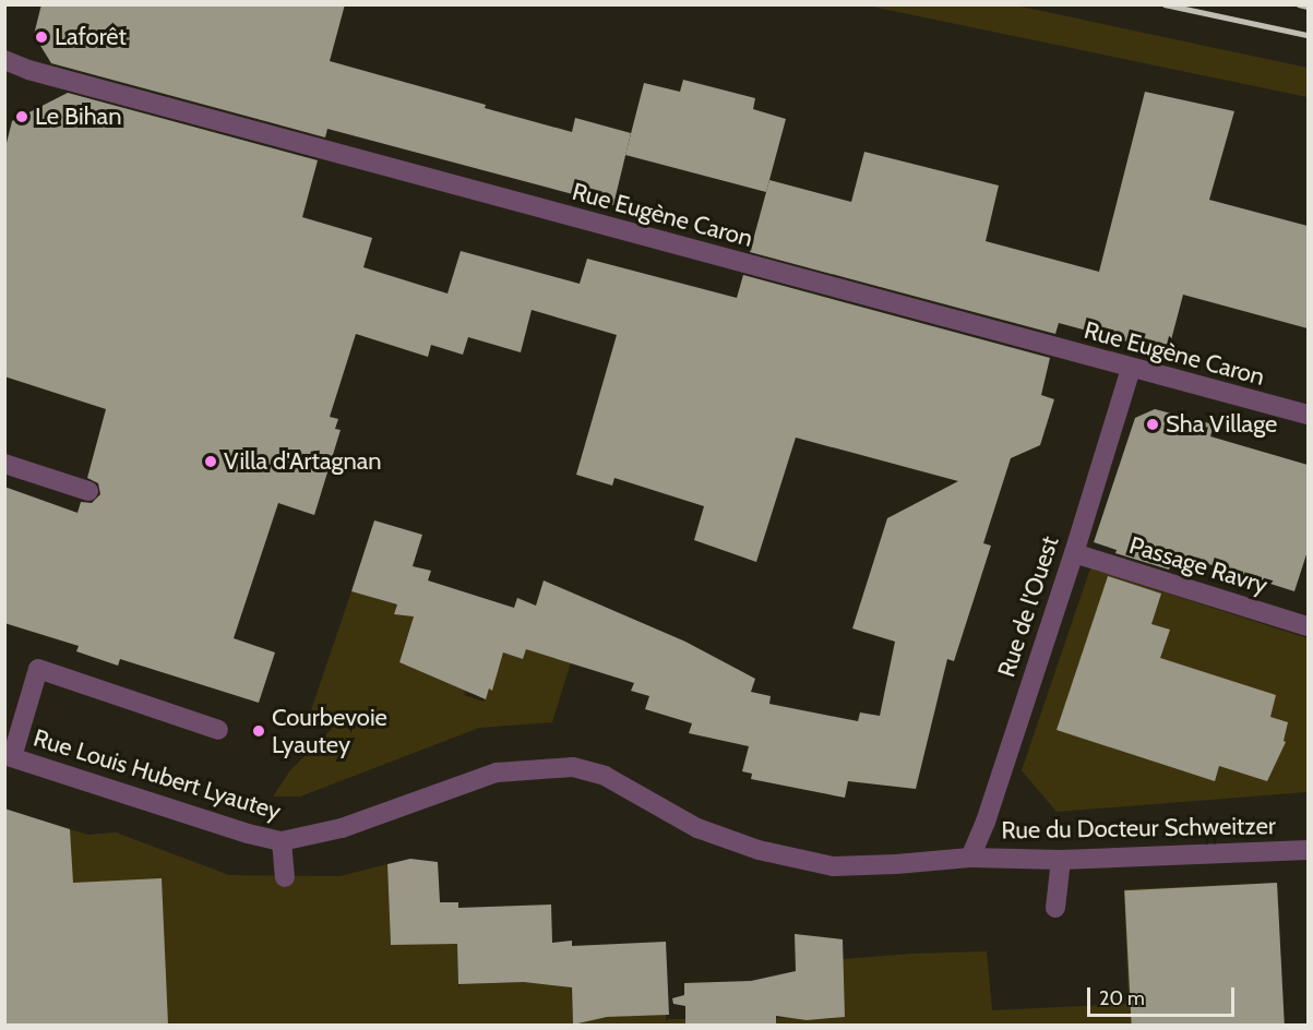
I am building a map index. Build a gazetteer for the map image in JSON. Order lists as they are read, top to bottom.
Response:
{
  "streets": {
    "street": [
      "Rue Eugène Caron",
      "Passage Ravry",
      "Rue de l'Ouest",
      "Rue Louis Hubert Lyautey",
      "Rue du Docteur Schweitzer"
    ]
  },
  "crossings": [
    ["Rue Eugène Caron", "Rue de l'Ouest"],
    ["Passage Ravry", "Rue de l'Ouest"],
    ["Rue de l'Ouest", "Rue Louis Hubert Lyautey"],
    ["Rue de l'Ouest", "Rue du Docteur Schweitzer"],
    ["Rue Louis Hubert Lyautey", "Rue du Docteur Schweitzer"]
  ],
  "places": [
    "Laforêt",
    "Le Bihan",
    "Sha Village",
    "Villa d'Artagnan",
    "Courbevoie Lyautey"
  ],
  "scale_bar": "20 m"
}
